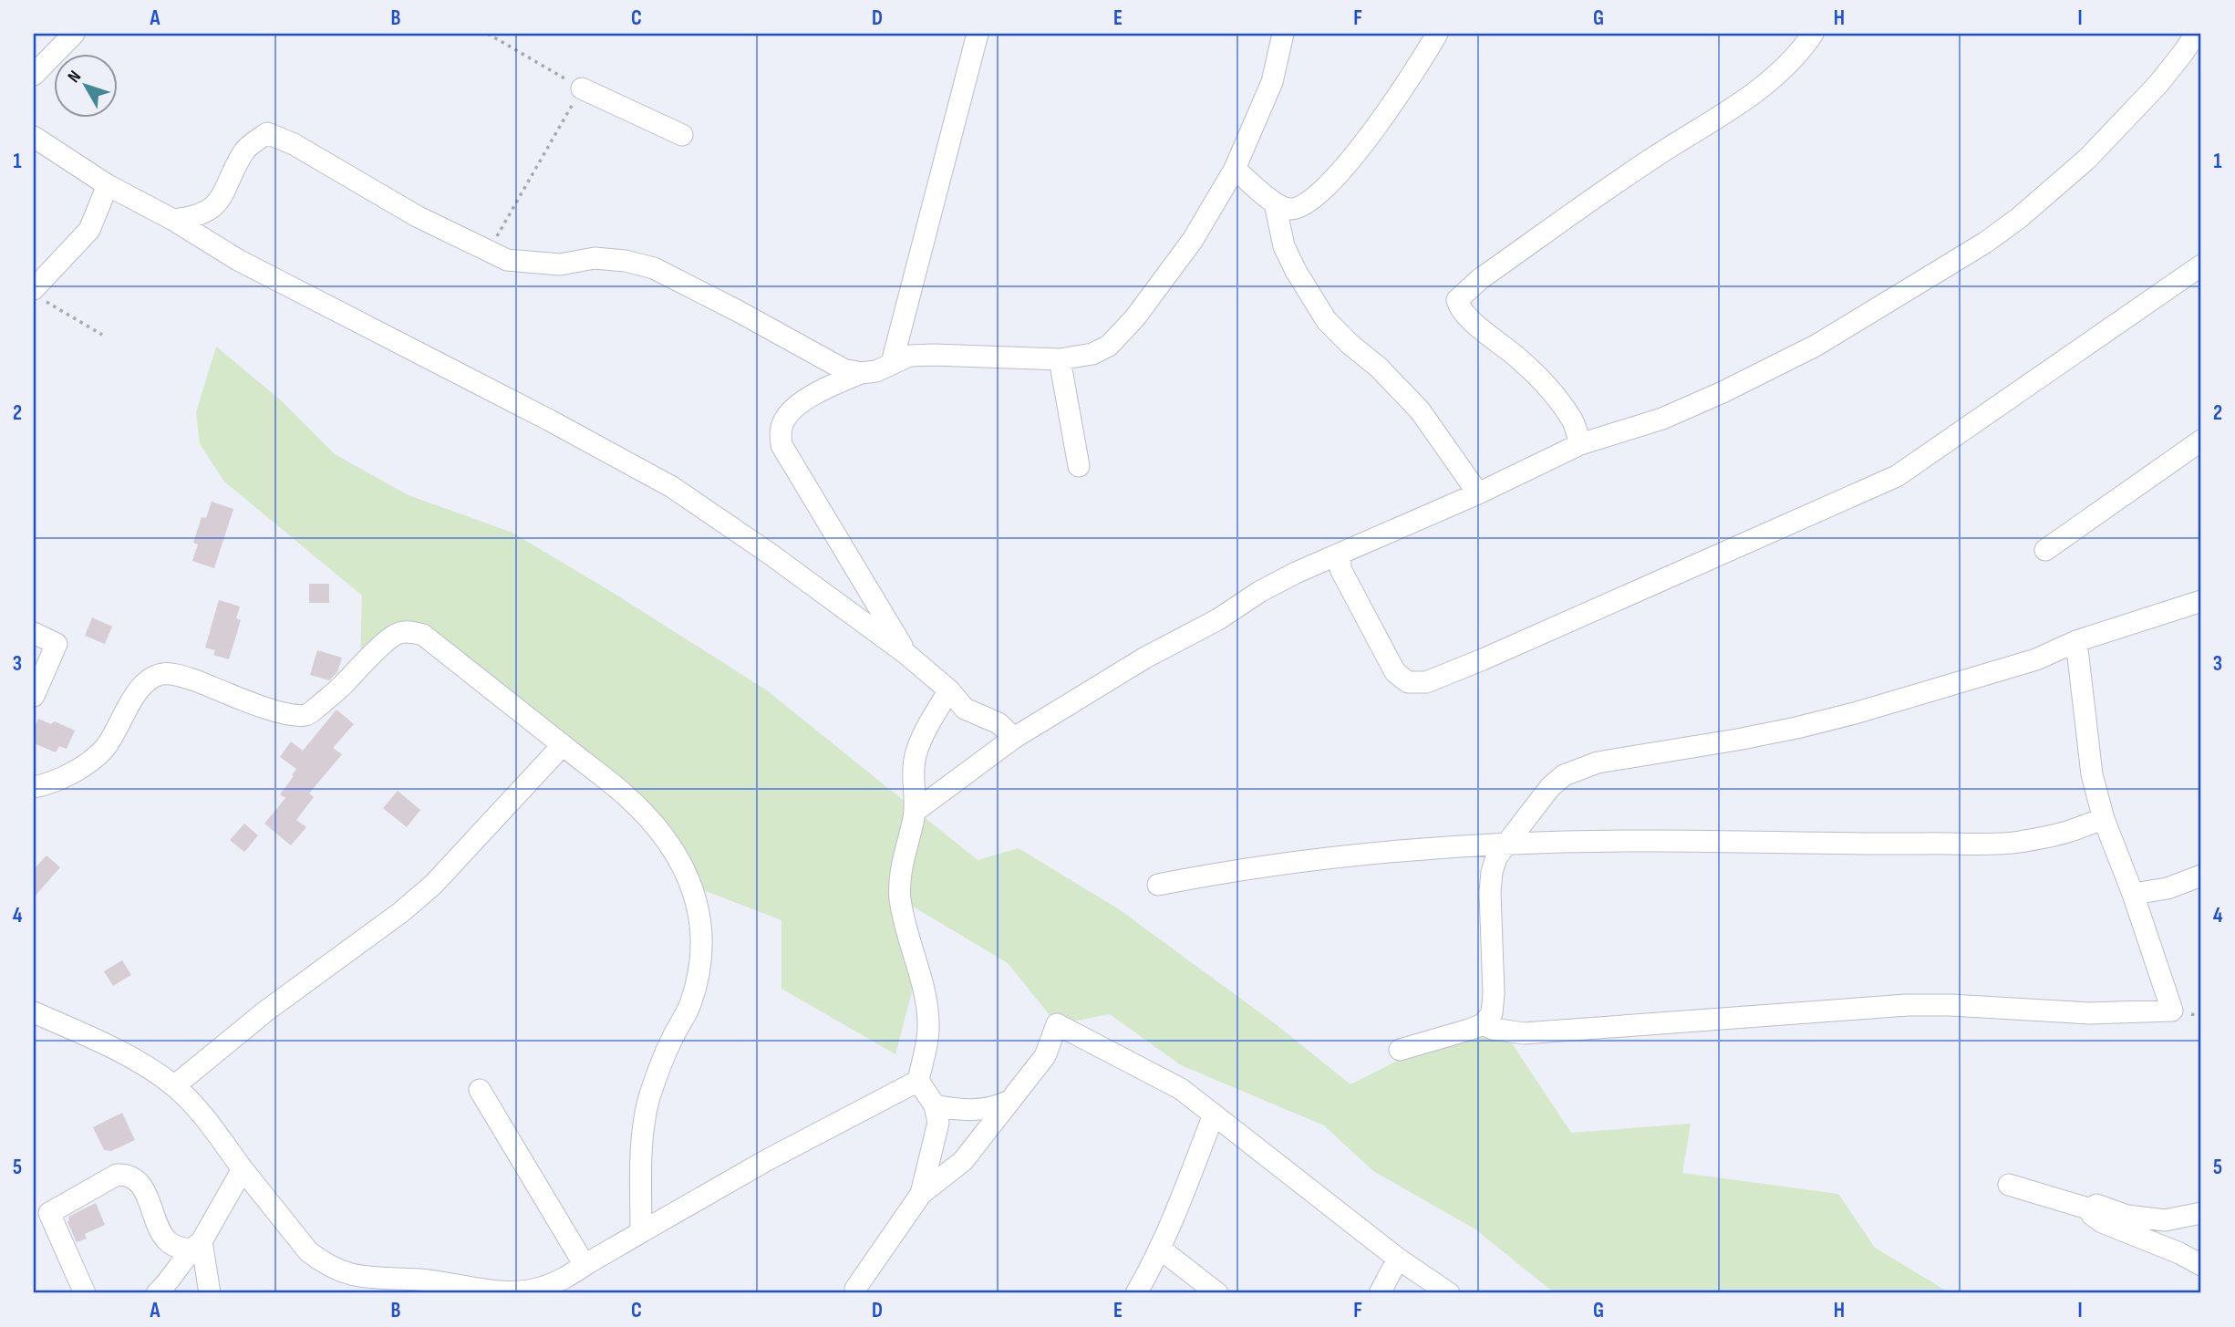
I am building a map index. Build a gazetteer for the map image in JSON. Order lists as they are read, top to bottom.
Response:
{
  "north": "top left",
  "grid": {
    "columns": [
      "A",
      "B",
      "C",
      "D",
      "E",
      "F",
      "G",
      "H",
      "I"
    ],
    "rows": [
      "1",
      "2",
      "3",
      "4",
      "5"
    ]
  }
}
